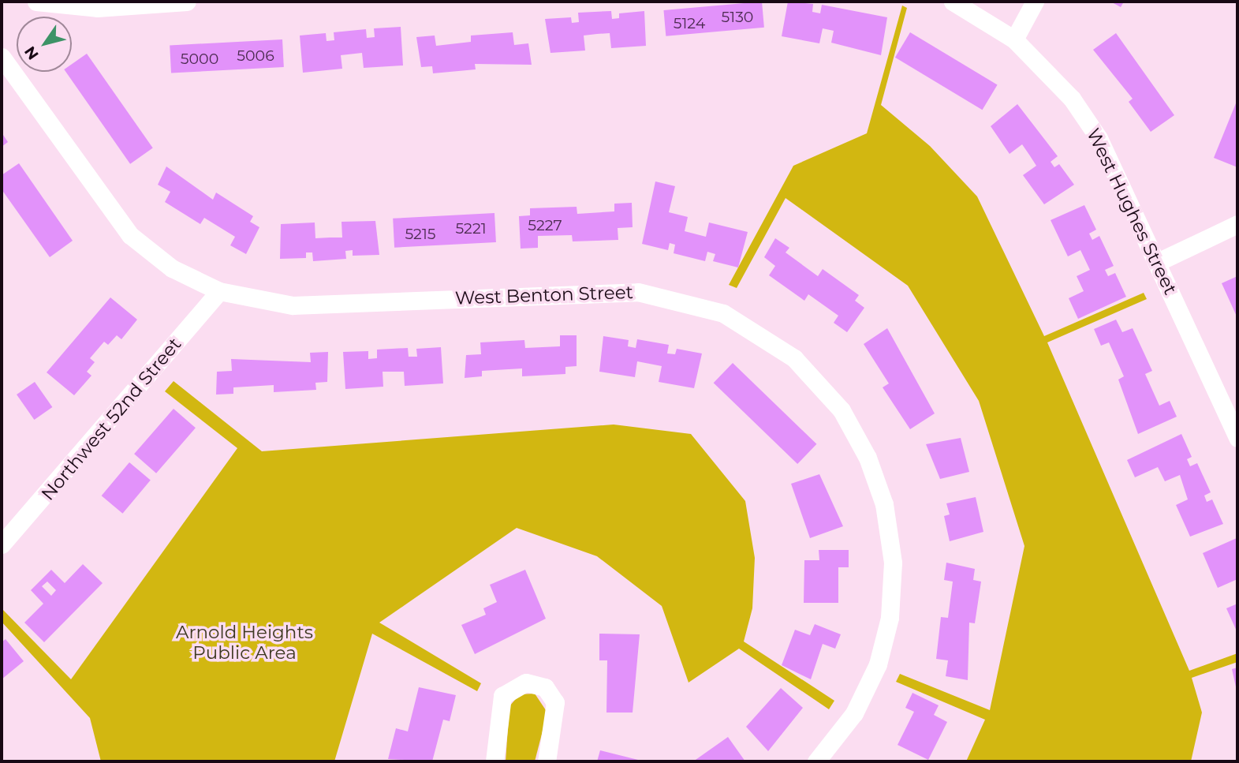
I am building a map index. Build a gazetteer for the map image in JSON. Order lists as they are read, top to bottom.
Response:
{
  "streets": {
    "street": ["West Hughes Street", "West Benton Street", "Northwest 52nd Street"]
  },
  "crossings": [
    ["West Benton Street", "Northwest 52nd Street"]
  ],
  "parks": ["Arnold Heights Public Area"],
  "house_numbers": [
    "5130",
    "5124",
    "5006",
    "5000",
    "5227",
    "5221",
    "5215"
  ],
  "north": "bottom left"
}
